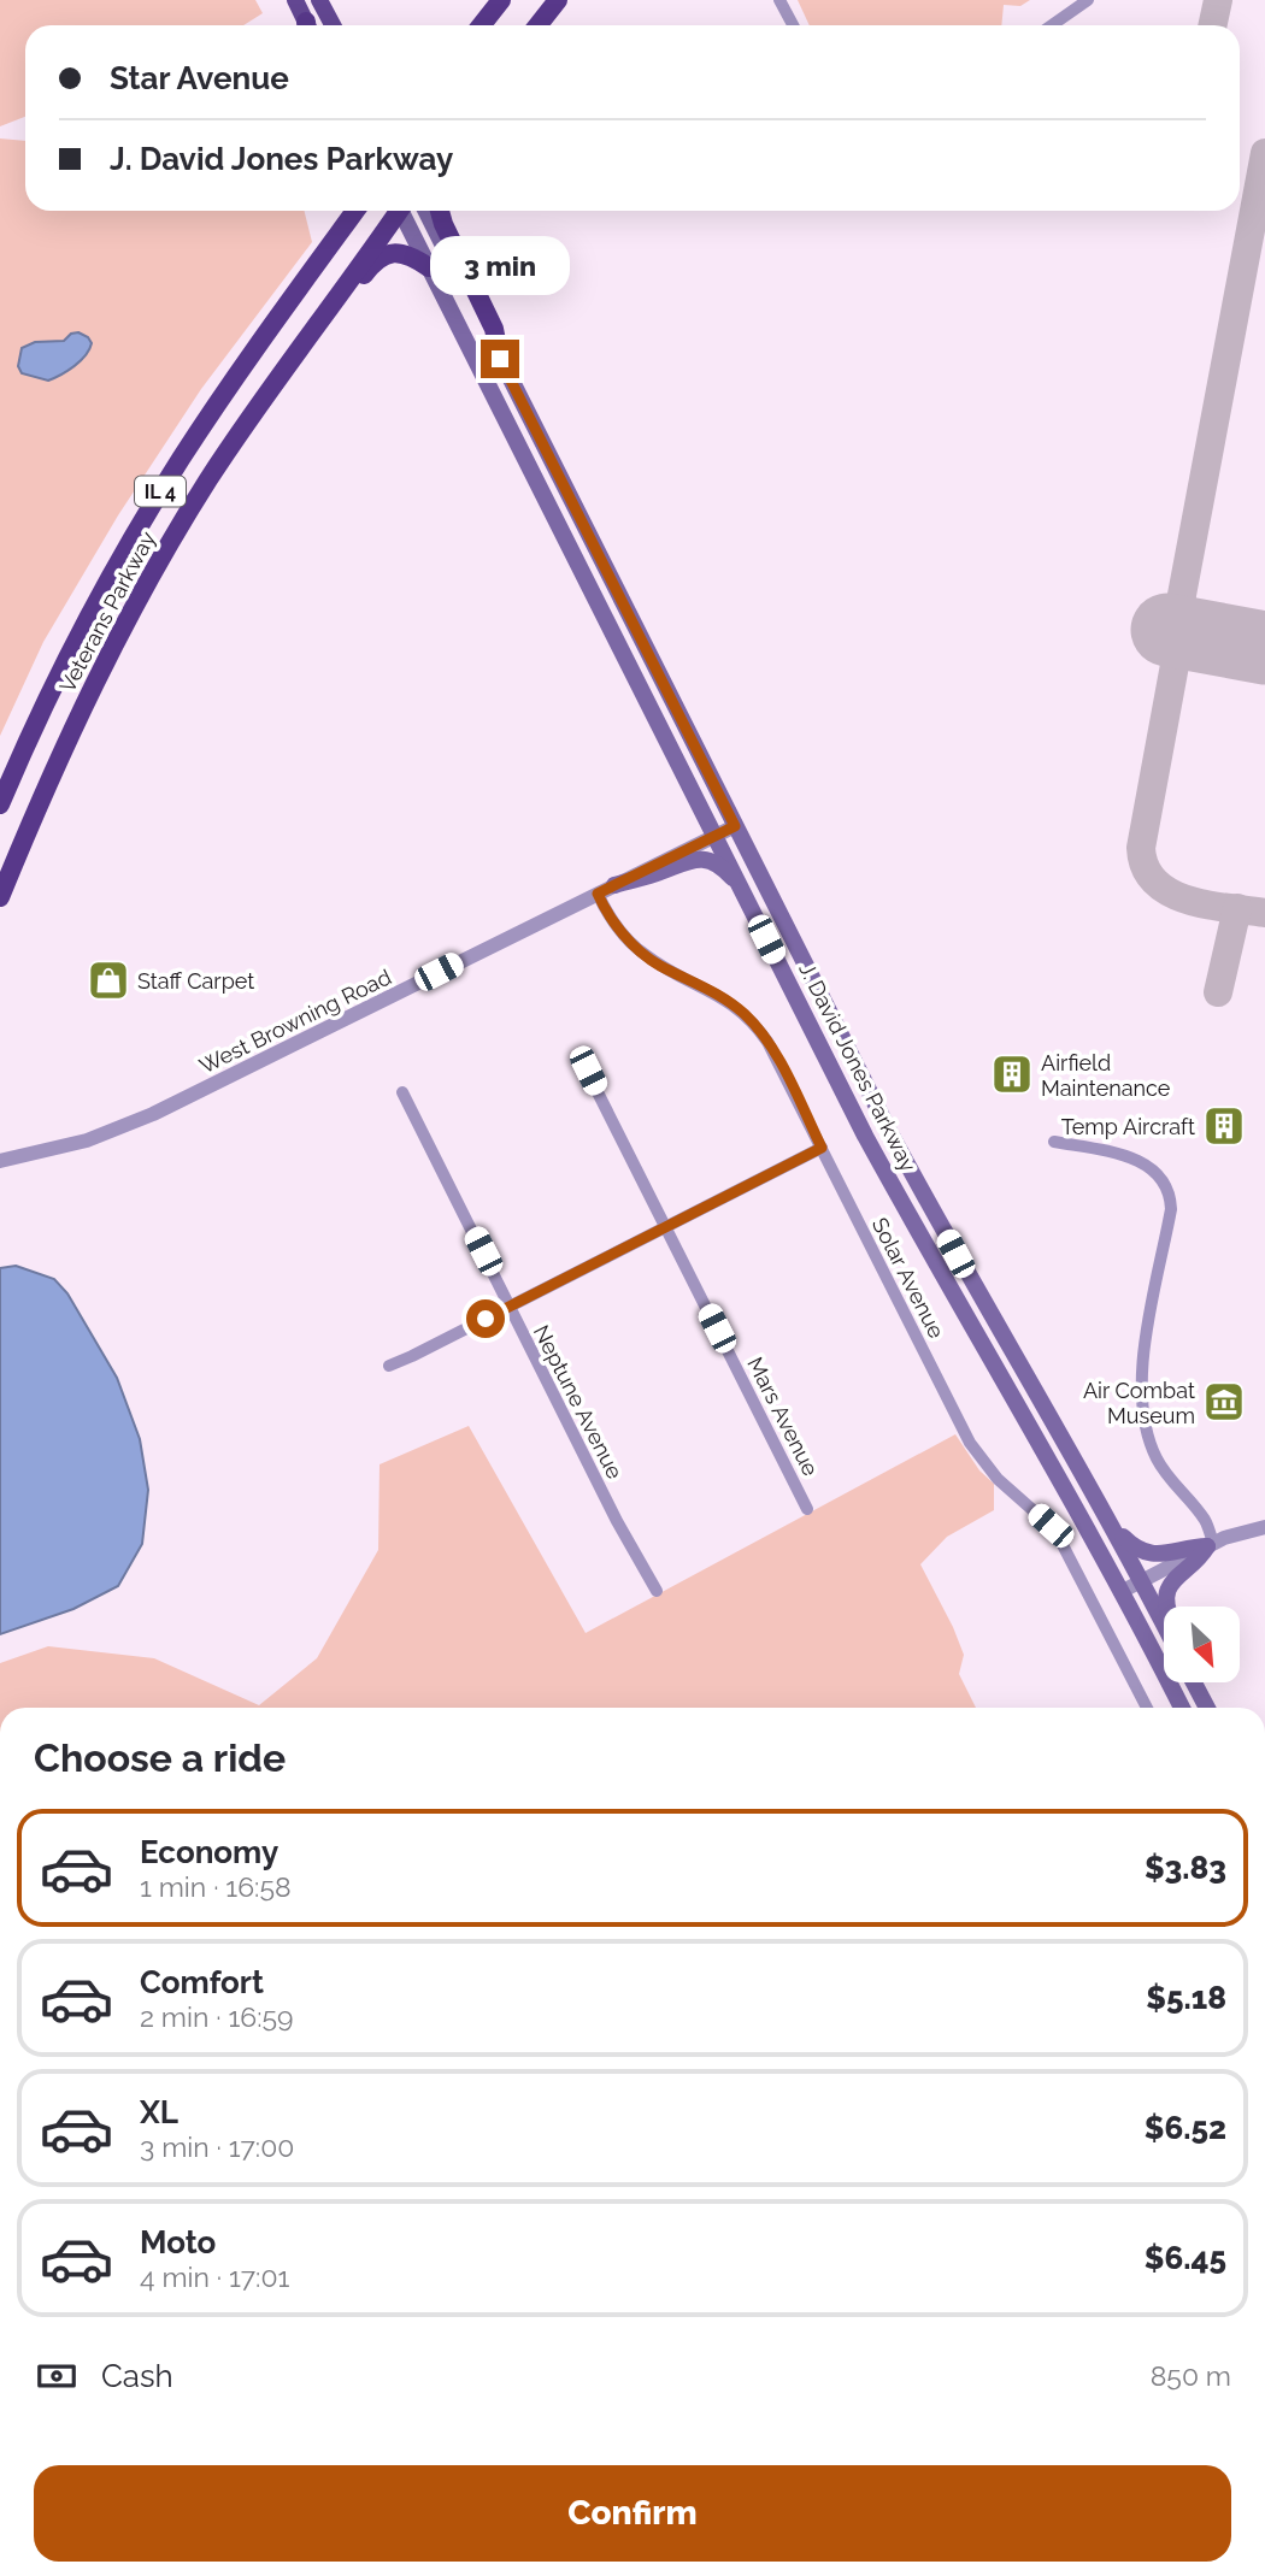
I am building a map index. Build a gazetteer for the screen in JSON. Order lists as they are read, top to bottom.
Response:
{
  "streets": {
    "highway": ["IL 4", "Veterans Parkway"],
    "main road": ["J. David Jones Parkway"],
    "street": [
      "West Browning Road",
      "Solar Avenue",
      "Neptune Avenue",
      "Mars Avenue"
    ]
  },
  "crossings": [
    ["West Browning Road", "J. David Jones Parkway"],
    ["West Browning Road", "Solar Avenue"]
  ],
  "places": {
    "shop": ["Staff Carpet"],
    "building": ["Airfield Maintenance", "Temp Aircraft"],
    "museum": ["Air Combat Museum"]
  },
  "north": "bottom right",
  "page": {
    "banner": ["Star Avenue", "J. David Jones Parkway"],
    "bubble": "3 min",
    "heading": "Choose a ride",
    "list": [
      {
        "name": "Economy",
        "note": "1 min · 16:58",
        "value": "$3.83"
      },
      {
        "name": "Comfort",
        "note": "2 min · 16:59",
        "value": "$5.18"
      },
      {
        "name": "XL",
        "note": "3 min · 17:00",
        "value": "$6.52"
      },
      {
        "name": "Moto",
        "note": "4 min · 17:01",
        "value": "$6.45"
      }
    ],
    "pay": ["Cash", "850 m"],
    "buttons": "Confirm"
  }
}
